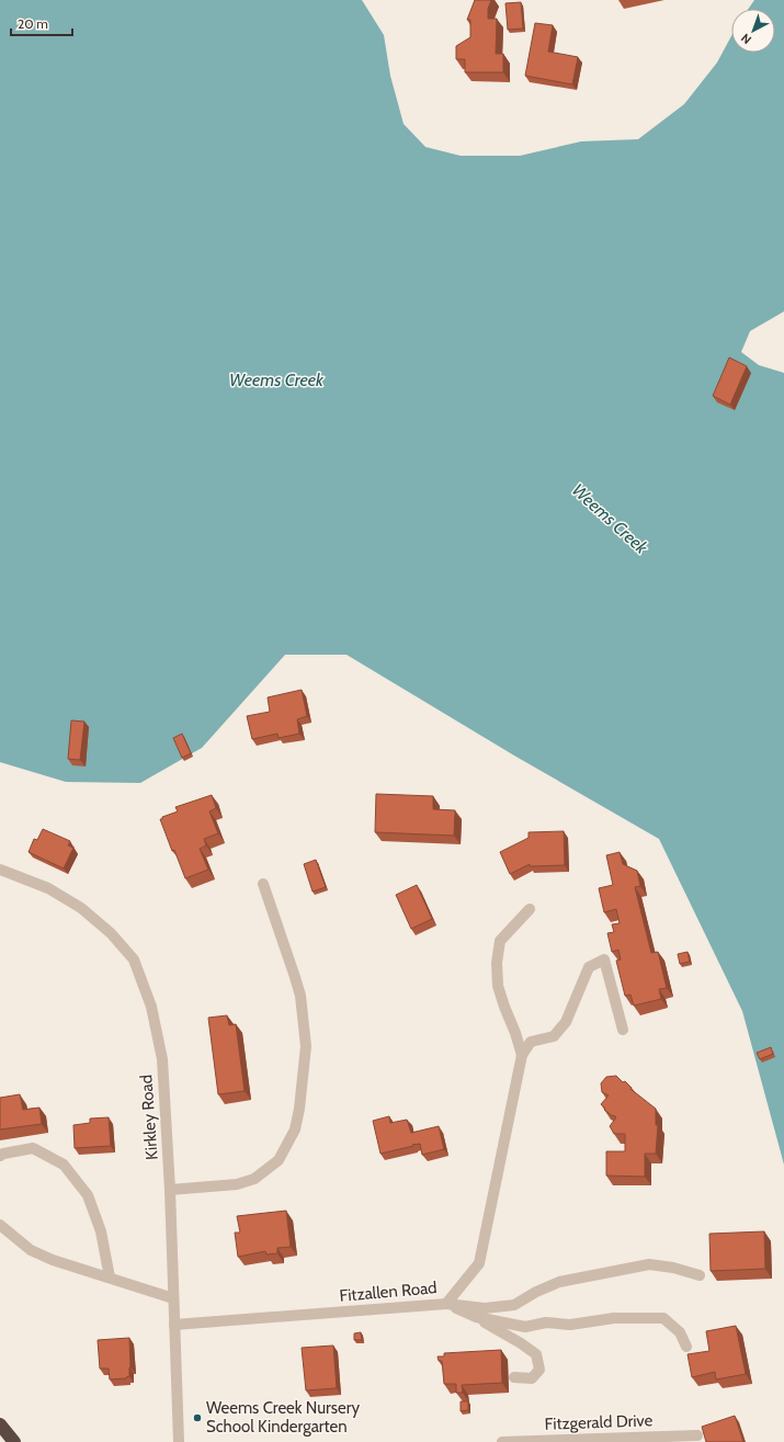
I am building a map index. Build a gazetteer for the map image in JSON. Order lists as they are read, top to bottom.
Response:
{
  "streets": {
    "street": ["Kirkley Road", "Fitzallen Road", "Fitzgerald Drive"]
  },
  "crossings": [
    ["Kirkley Road", "Fitzallen Road"]
  ],
  "water": ["Weems Creek"],
  "places": ["Weems Creek Nursery School Kindergarten"],
  "scale_bar": "20 m",
  "north": "bottom left"
}
